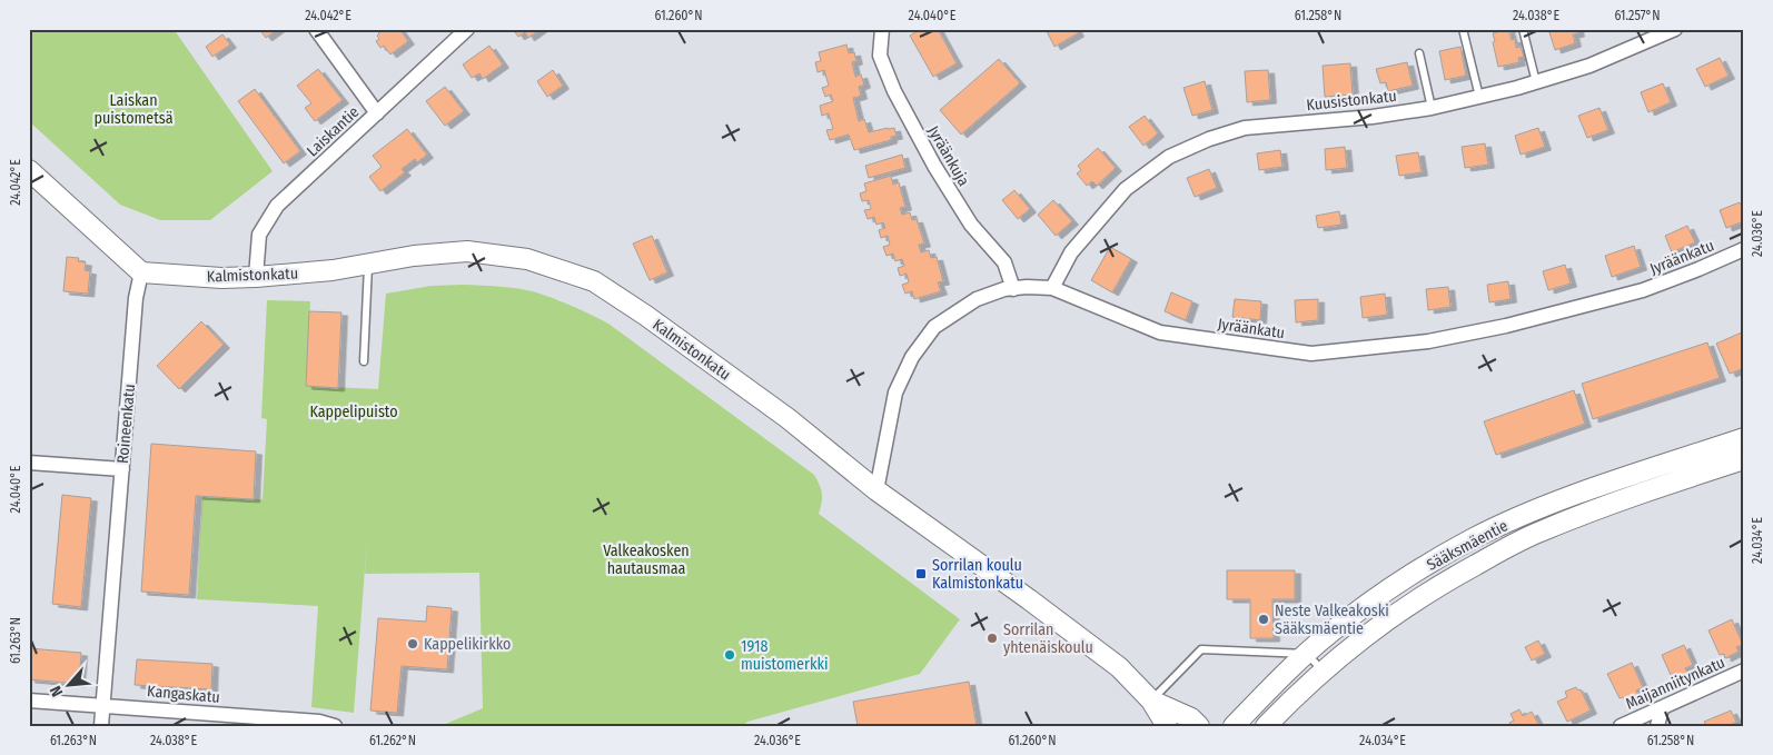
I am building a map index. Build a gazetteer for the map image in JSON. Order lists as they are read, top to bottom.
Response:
{
  "streets": {
    "street": [
      "Kuusistonkatu",
      "Laiskantie",
      "Jyräänkuja",
      "Jyräänkatu",
      "Kalmistonkatu",
      "Roineenkatu",
      "Sääksmäentie",
      "Maijanniitynkatu",
      "Kangaskatu"
    ]
  },
  "crossings": [
    ["Kuusistonkatu", "Jyräänkatu"],
    ["Laiskantie", "Kalmistonkatu"],
    ["Jyräänkuja", "Jyräänkatu"],
    ["Jyräänkatu", "Kalmistonkatu"],
    ["Kalmistonkatu", "Roineenkatu"],
    ["Roineenkatu", "Kangaskatu"]
  ],
  "parks": ["Laiskan puistometsä", "Kappelipuisto", "Valkeakosken hautausmaa"],
  "places": {
    "transit": ["Sorrilan koulu Kalmistonkatu"],
    "other": [
      "Neste Valkeakoski Sääksmäentie",
      "Sorrilan yhtenäiskoulu",
      "Kappelikirkko",
      "1918 muistomerkki"
    ]
  },
  "north": "bottom left",
  "coordinates": [
    "24.042°E",
    "61.260°N",
    "24.040°E",
    "61.258°N",
    "24.038°E",
    "61.257°N",
    "24.036°E",
    "24.034°E",
    "61.263°N",
    "61.262°N"
  ]
}
